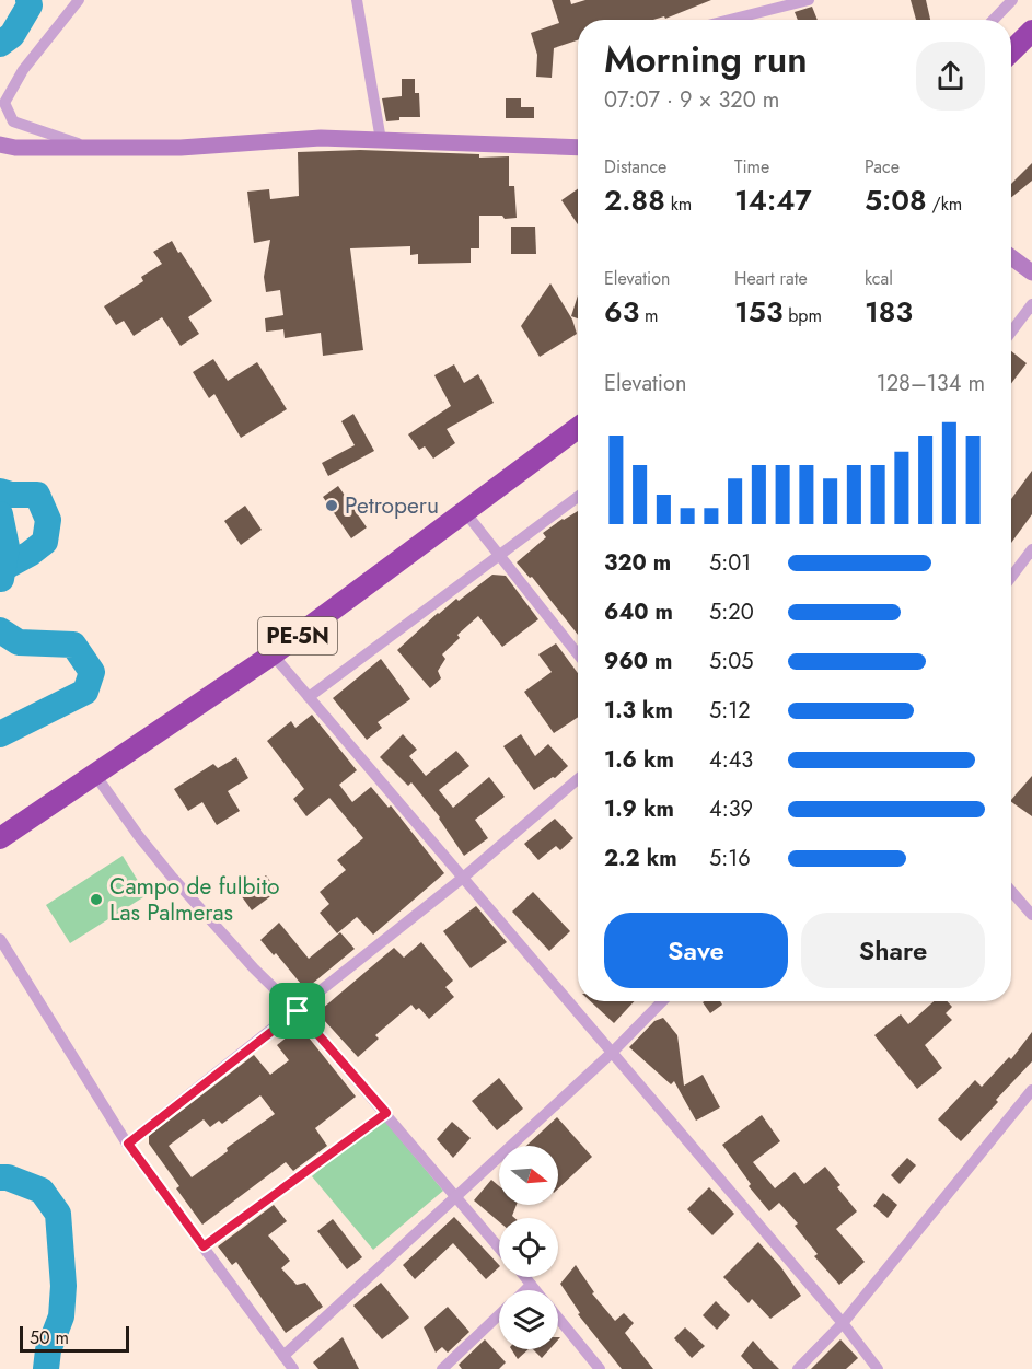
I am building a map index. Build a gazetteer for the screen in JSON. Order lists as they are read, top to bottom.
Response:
{
  "streets": {
    "highway": ["PE-5N"]
  },
  "places": ["Petroperu", "Campo de fulbito Las Palmeras"],
  "scale_bar": "50 m",
  "north": "right",
  "page": {
    "heading": ["Morning run", "07:07 · 9 × 320 m"],
    "stats": [
      ["Distance", "2.88 km"],
      ["Time", "14:47"],
      ["Pace", "5:08 /km"],
      ["Elevation", "63 m"],
      ["Heart rate", "153 bpm"],
      ["kcal", "183"]
    ],
    "chart": ["Elevation", "128–134 m"],
    "list": [
      {
        "name": "320 m",
        "note": "5:01"
      },
      {
        "name": "640 m",
        "note": "5:20"
      },
      {
        "name": "960 m",
        "note": "5:05"
      },
      {
        "name": "1.3 km",
        "note": "5:12"
      },
      {
        "name": "1.6 km",
        "note": "4:43"
      },
      {
        "name": "1.9 km",
        "note": "4:39"
      },
      {
        "name": "2.2 km",
        "note": "5:16"
      }
    ],
    "buttons": ["Save", "Share"],
    "scale": "50 m"
  }
}
